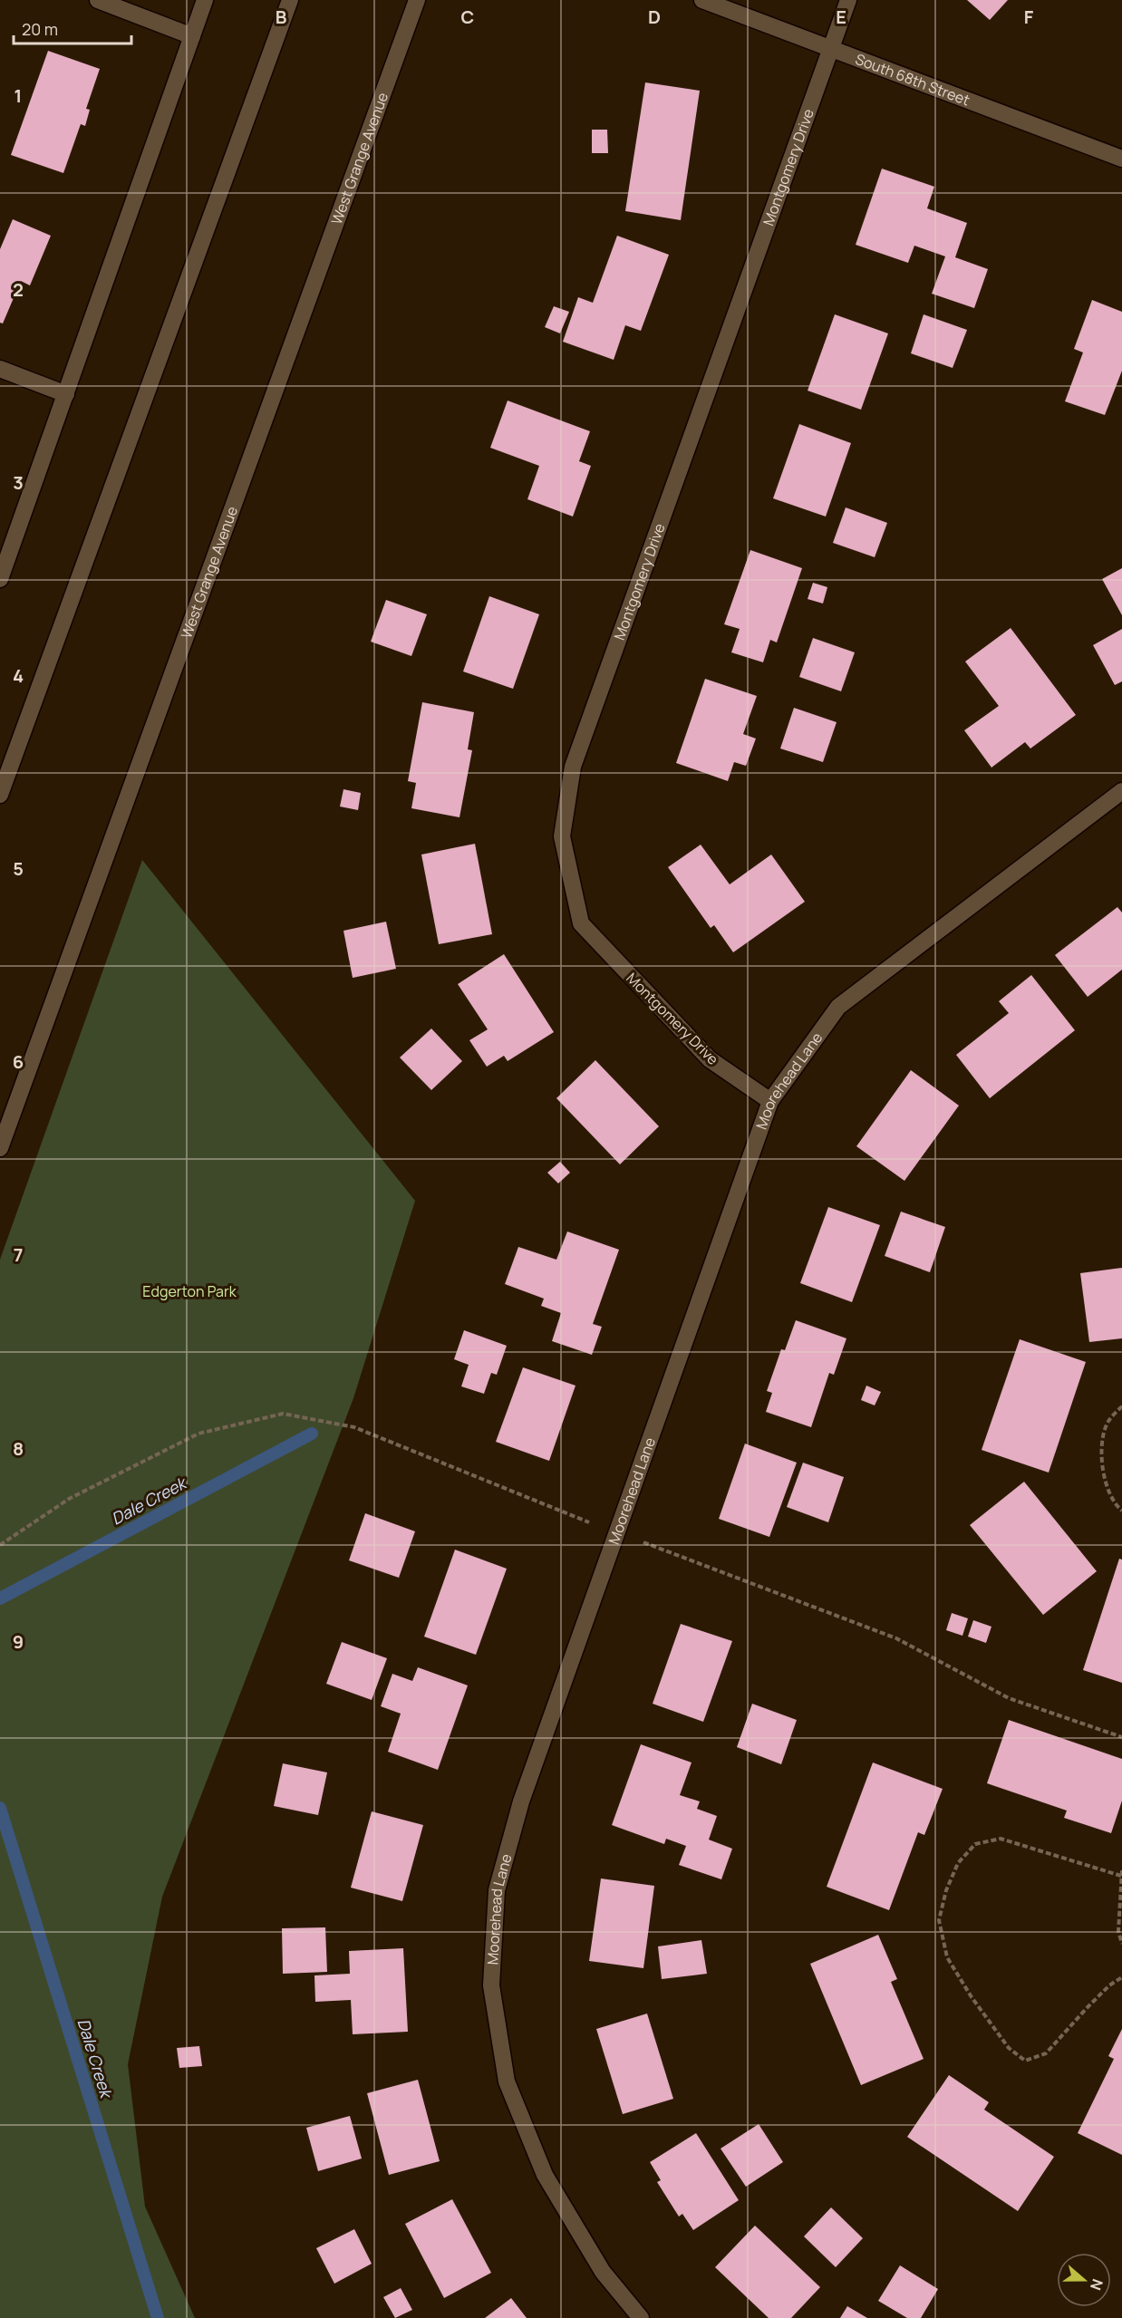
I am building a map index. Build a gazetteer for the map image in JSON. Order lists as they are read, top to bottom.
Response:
{
  "streets": {
    "street": [
      "South 68th Street",
      "West Grange Avenue",
      "Montgomery Drive",
      "Moorehead Lane"
    ]
  },
  "crossings": [
    ["South 68th Street", "Montgomery Drive"],
    ["Montgomery Drive", "Moorehead Lane"]
  ],
  "water": ["Dale Creek"],
  "parks": ["Edgerton Park"],
  "scale_bar": "20 m",
  "north": "right",
  "grid": {
    "columns": [
      "B",
      "C",
      "D",
      "E",
      "F"
    ],
    "rows": [
      "1",
      "2",
      "3",
      "4",
      "5",
      "6",
      "7",
      "8",
      "9"
    ]
  }
}
